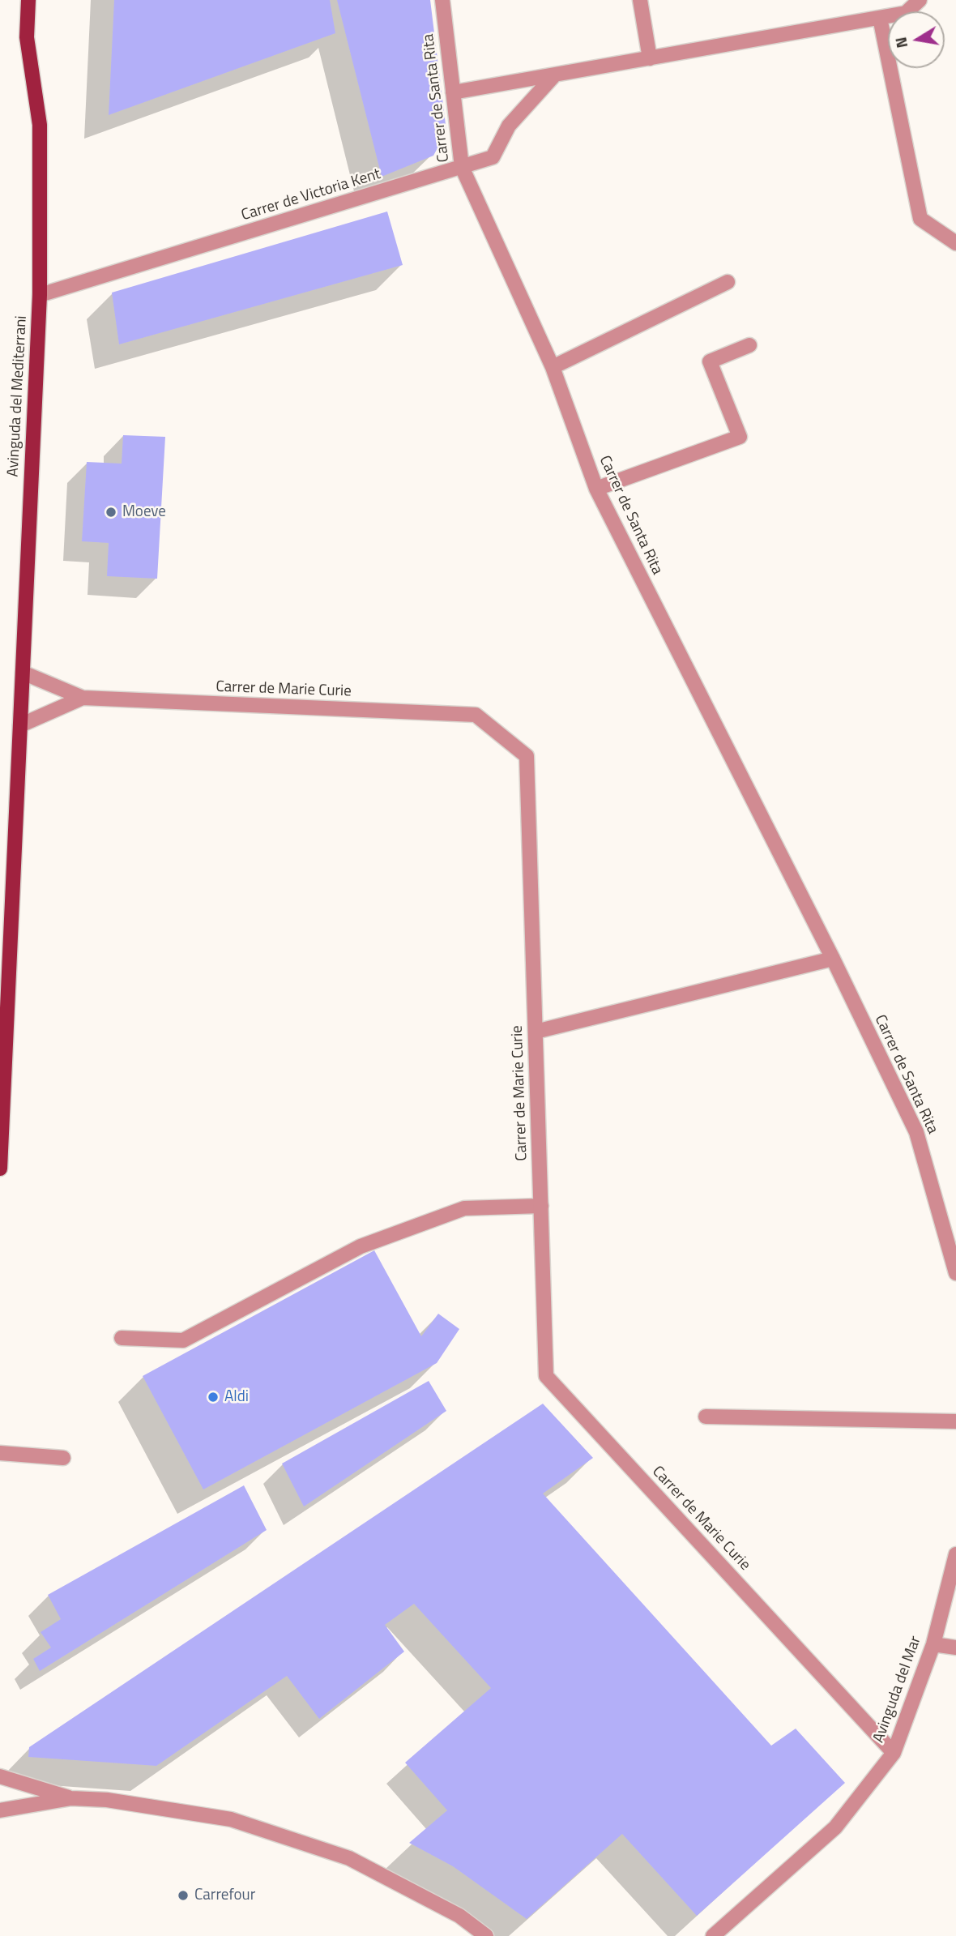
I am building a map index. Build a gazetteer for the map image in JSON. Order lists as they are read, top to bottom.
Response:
{
  "streets": {
    "main road": ["Avinguda del Mediterrani"],
    "street": [
      "Carrer de Santa Rita",
      "Carrer de Victoria Kent",
      "Carrer de Marie Curie",
      "Avinguda del Mar"
    ]
  },
  "crossings": [
    ["Carrer de Santa Rita", "Carrer de Victoria Kent"],
    ["Carrer de Victoria Kent", "Avinguda del Mediterrani"],
    ["Avinguda del Mediterrani", "Carrer de Marie Curie"],
    ["Carrer de Marie Curie", "Avinguda del Mar"]
  ],
  "places": ["Moeve", "Aldi", "Carrefour"],
  "north": "left"
}
